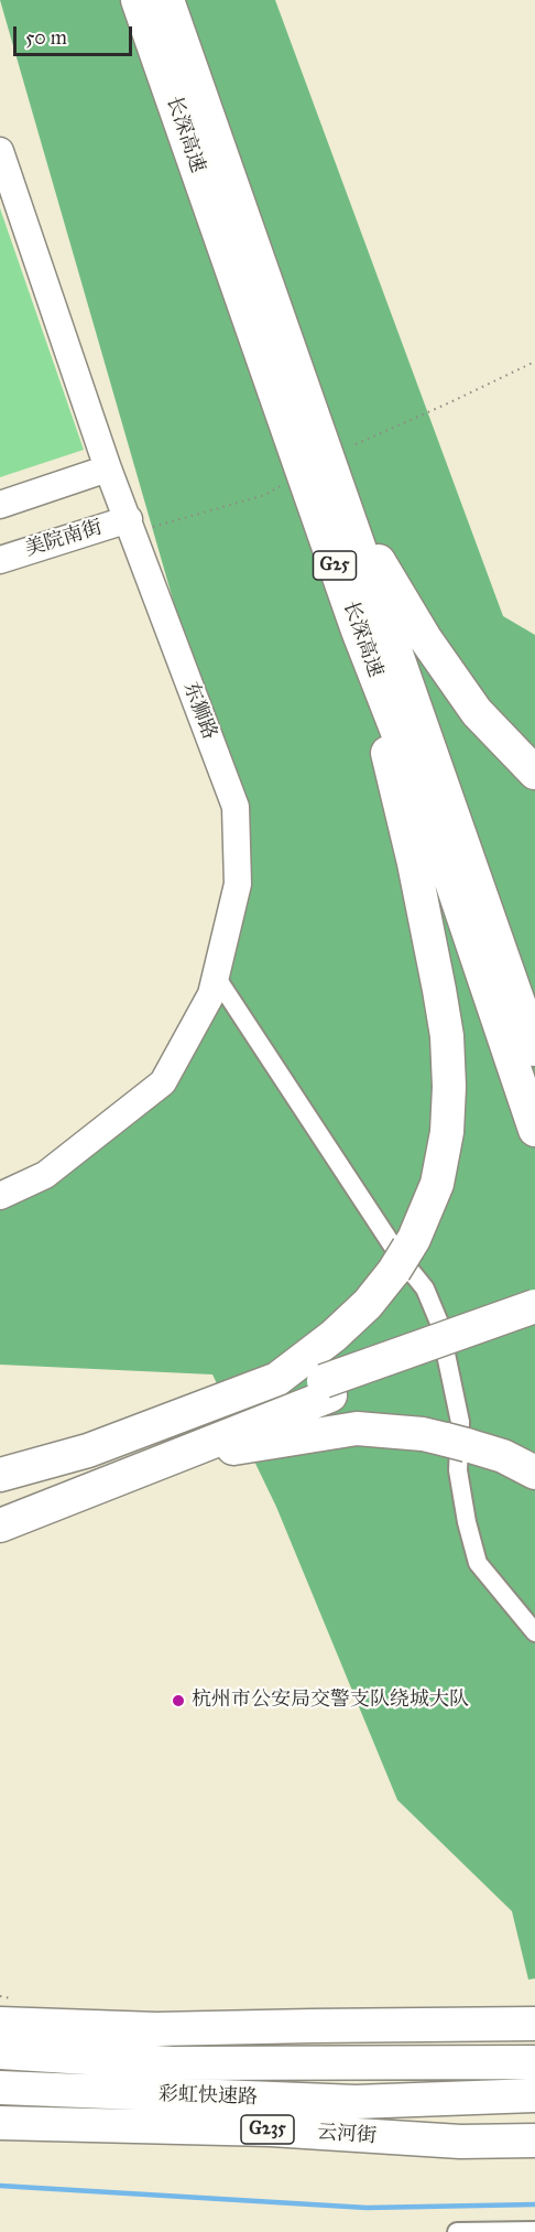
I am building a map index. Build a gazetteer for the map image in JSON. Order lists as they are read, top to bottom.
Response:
{
  "streets": {
    "highway": [
      "长深高速",
      "G25",
      "彩虹快速路",
      "G235",
      "云河街"
    ],
    "street": ["美院南街", "东狮路"]
  },
  "crossings": [
    ["美院南街", "东狮路"]
  ],
  "places": ["杭州市公安局交警支队绕城大队"],
  "scale_bar": "50 m"
}
